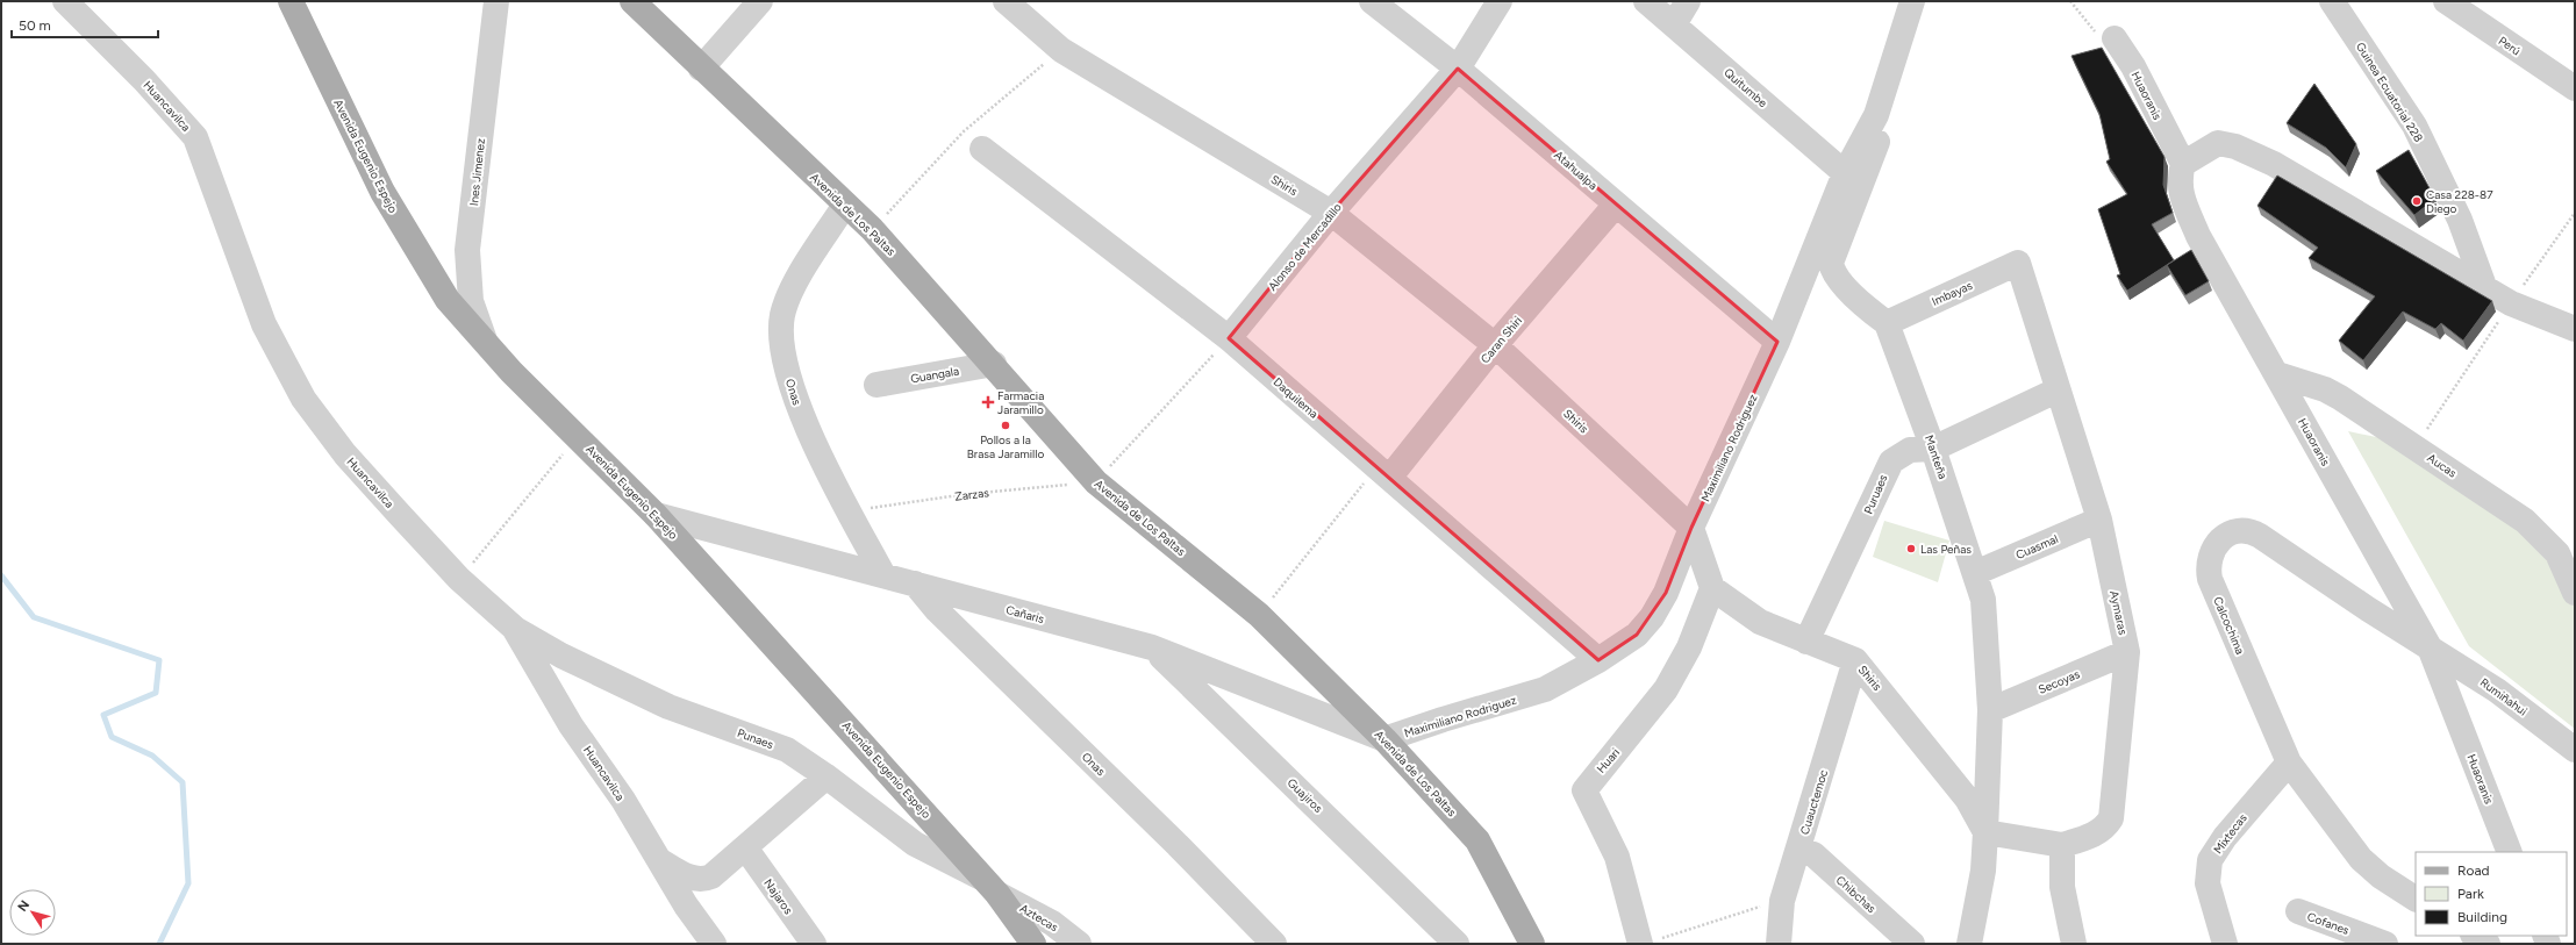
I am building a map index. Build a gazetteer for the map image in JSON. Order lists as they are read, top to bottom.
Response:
{
  "streets": {
    "main road": ["Avenida Eugenio Espejo", "Avenida de Los Paltas"],
    "street": [
      "Perú",
      "Quitumbe",
      "Guinea Ecuatorial 228",
      "Huaoranis",
      "Huancavilca",
      "Atahualpa",
      "Ines Jimenez",
      "Shiris",
      "Alonso de Mercadillo",
      "Imbayas",
      "Caran Shiri",
      "Guangala",
      "Onas",
      "Daquilema",
      "Maximiliano Rodriguez",
      "Manteña",
      "Aucas",
      "Puruaes",
      "Cuasmal",
      "Aymaras",
      "Cañaris",
      "Calcochima",
      "Secoyas",
      "Rumiñahui",
      "Punaes",
      "Huari",
      "Guajiros",
      "Cuauctemoc",
      "Mixtecas",
      "Chibchas",
      "Najaros",
      "Aztecas",
      "Cofanes"
    ],
    "path": ["Zarzas"]
  },
  "crossings": [
    ["Quitumbe", "Maximiliano Rodriguez"],
    ["Huaoranis", "Aucas"],
    ["Huaoranis", "Calcochima"],
    ["Huaoranis", "Rumiñahui"],
    ["Huancavilca", "Punaes"],
    ["Avenida Eugenio Espejo", "Ines Jimenez"],
    ["Avenida Eugenio Espejo", "Cañaris"],
    ["Avenida Eugenio Espejo", "Punaes"],
    ["Avenida Eugenio Espejo", "Aztecas"],
    ["Atahualpa", "Alonso de Mercadillo"],
    ["Atahualpa", "Caran Shiri"],
    ["Atahualpa", "Maximiliano Rodriguez"],
    ["Shiris", "Alonso de Mercadillo"],
    ["Shiris", "Caran Shiri"],
    ["Shiris", "Maximiliano Rodriguez"],
    ["Shiris", "Manteña"],
    ["Shiris", "Puruaes"],
    ["Shiris", "Huari"],
    ["Shiris", "Cuauctemoc"],
    ["Avenida de Los Paltas", "Guangala"],
    ["Avenida de Los Paltas", "Onas"],
    ["Avenida de Los Paltas", "Maximiliano Rodriguez"],
    ["Avenida de Los Paltas", "Zarzas"],
    ["Avenida de Los Paltas", "Cañaris"],
    ["Alonso de Mercadillo", "Daquilema"],
    ["Imbayas", "Manteña"],
    ["Imbayas", "Aymaras"],
    ["Caran Shiri", "Daquilema"],
    ["Onas", "Zarzas"],
    ["Onas", "Cañaris"],
    ["Daquilema", "Maximiliano Rodriguez"],
    ["Maximiliano Rodriguez", "Cañaris"],
    ["Manteña", "Puruaes"],
    ["Manteña", "Cuasmal"],
    ["Manteña", "Secoyas"],
    ["Puruaes", "Aymaras"],
    ["Cuasmal", "Aymaras"],
    ["Aymaras", "Secoyas"],
    ["Cañaris", "Guajiros"],
    ["Calcochima", "Rumiñahui"],
    ["Calcochima", "Mixtecas"],
    ["Punaes", "Aztecas"],
    ["Cuauctemoc", "Chibchas"]
  ],
  "places": {
    "other": ["Casa 228-87 Diego", "Pollos a la Brasa Jaramillo", "Las Peñas"],
    "health": ["Farmacia Jaramillo"]
  },
  "legend": ["Road", "Park", "Building"],
  "scale_bar": "50 m",
  "north": "top left"
}
